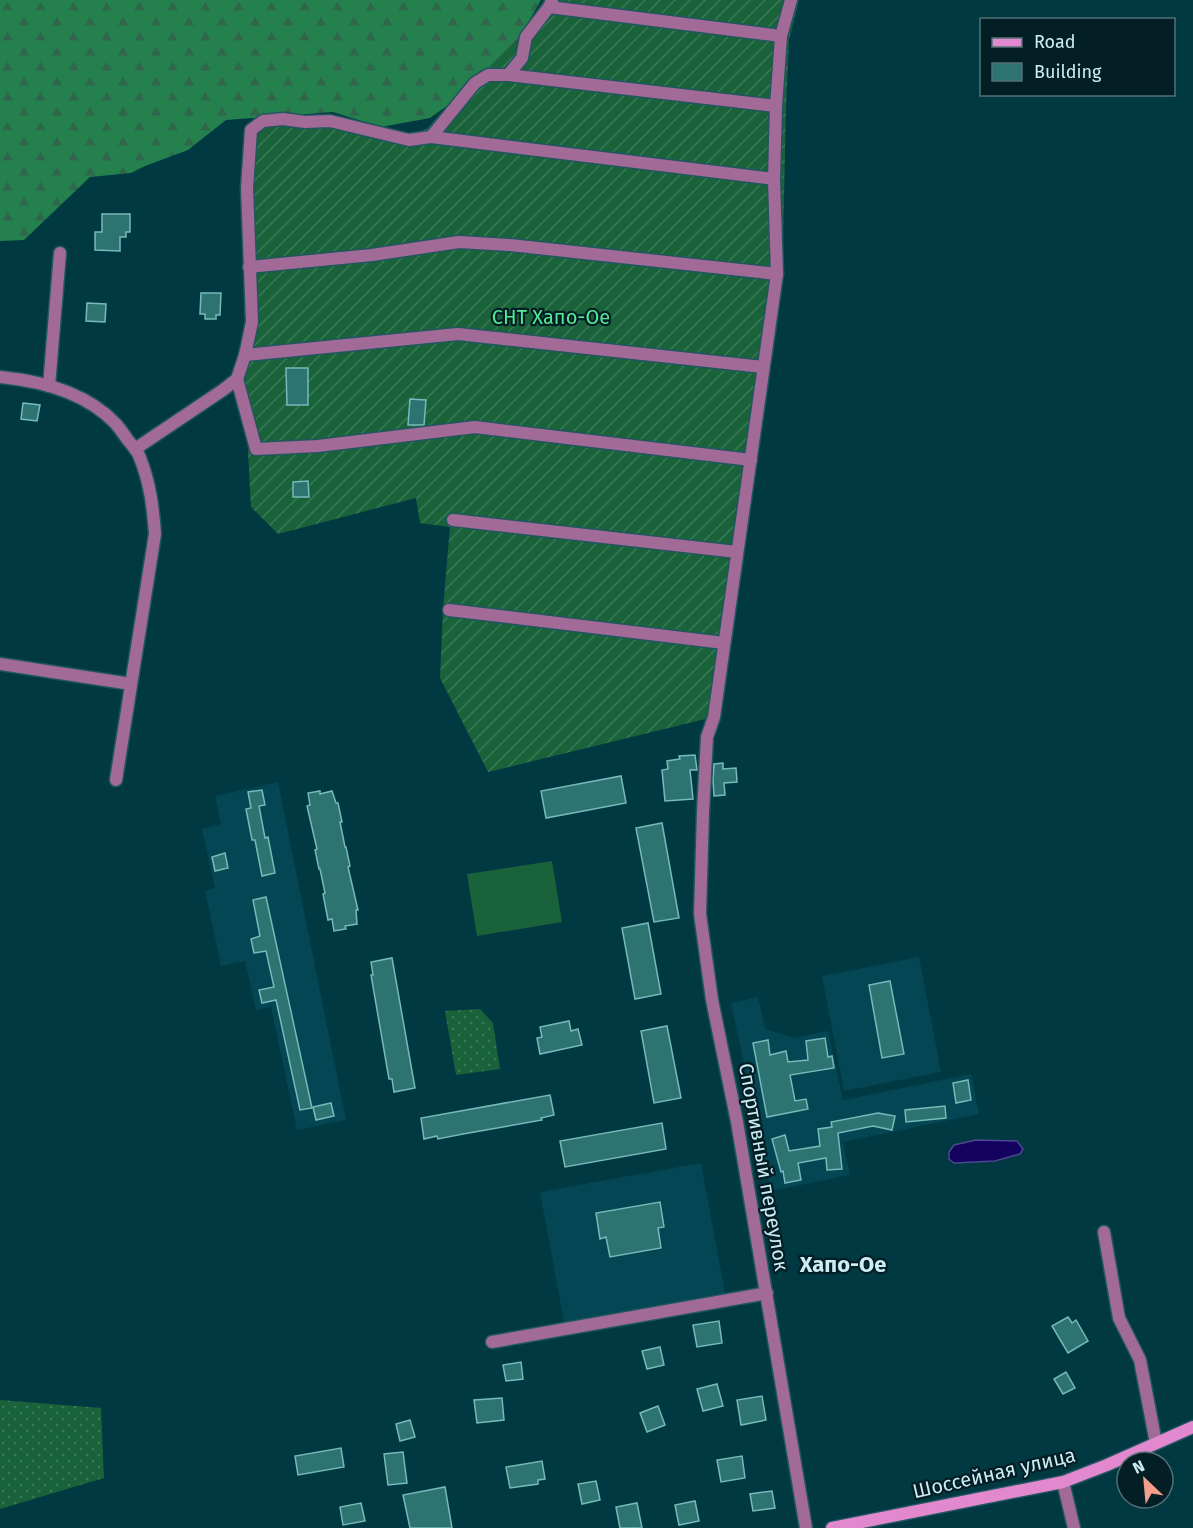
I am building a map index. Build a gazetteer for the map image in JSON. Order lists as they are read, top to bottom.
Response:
{
  "streets": {
    "street": ["Спортивный переулок", "Шоссейная улица"]
  },
  "districts": ["Хапо-Ое"],
  "parks": ["СНТ Хапо-Ое"],
  "legend": ["Road", "Building"],
  "north": "top left"
}
